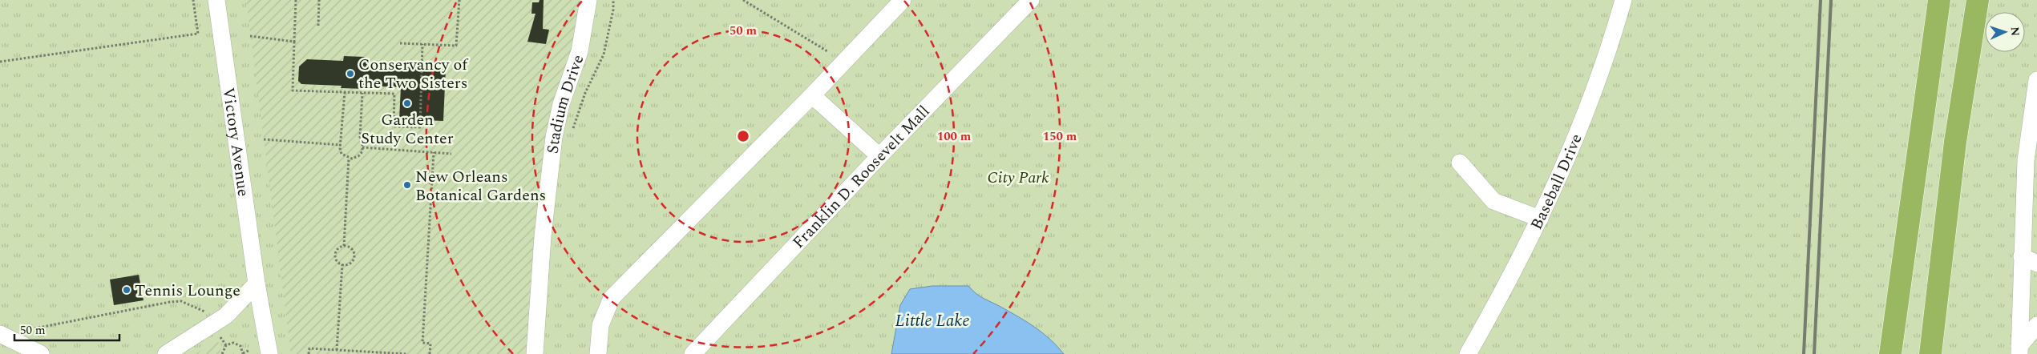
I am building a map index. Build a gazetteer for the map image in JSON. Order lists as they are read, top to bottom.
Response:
{
  "streets": {
    "street": [
      "Stadium Drive",
      "Victory Avenue",
      "Franklin D. Roosevelt Mall",
      "Baseball Drive"
    ]
  },
  "water": ["Little Lake"],
  "parks": ["City Park"],
  "places": [
    "Conservancy of the Two Sisters",
    "Garden Study Center",
    "New Orleans Botanical Gardens",
    "Tennis Lounge"
  ],
  "scale_bar": "50 m",
  "north": "right",
  "rings": ["50 m", "100 m", "150 m"]
}
